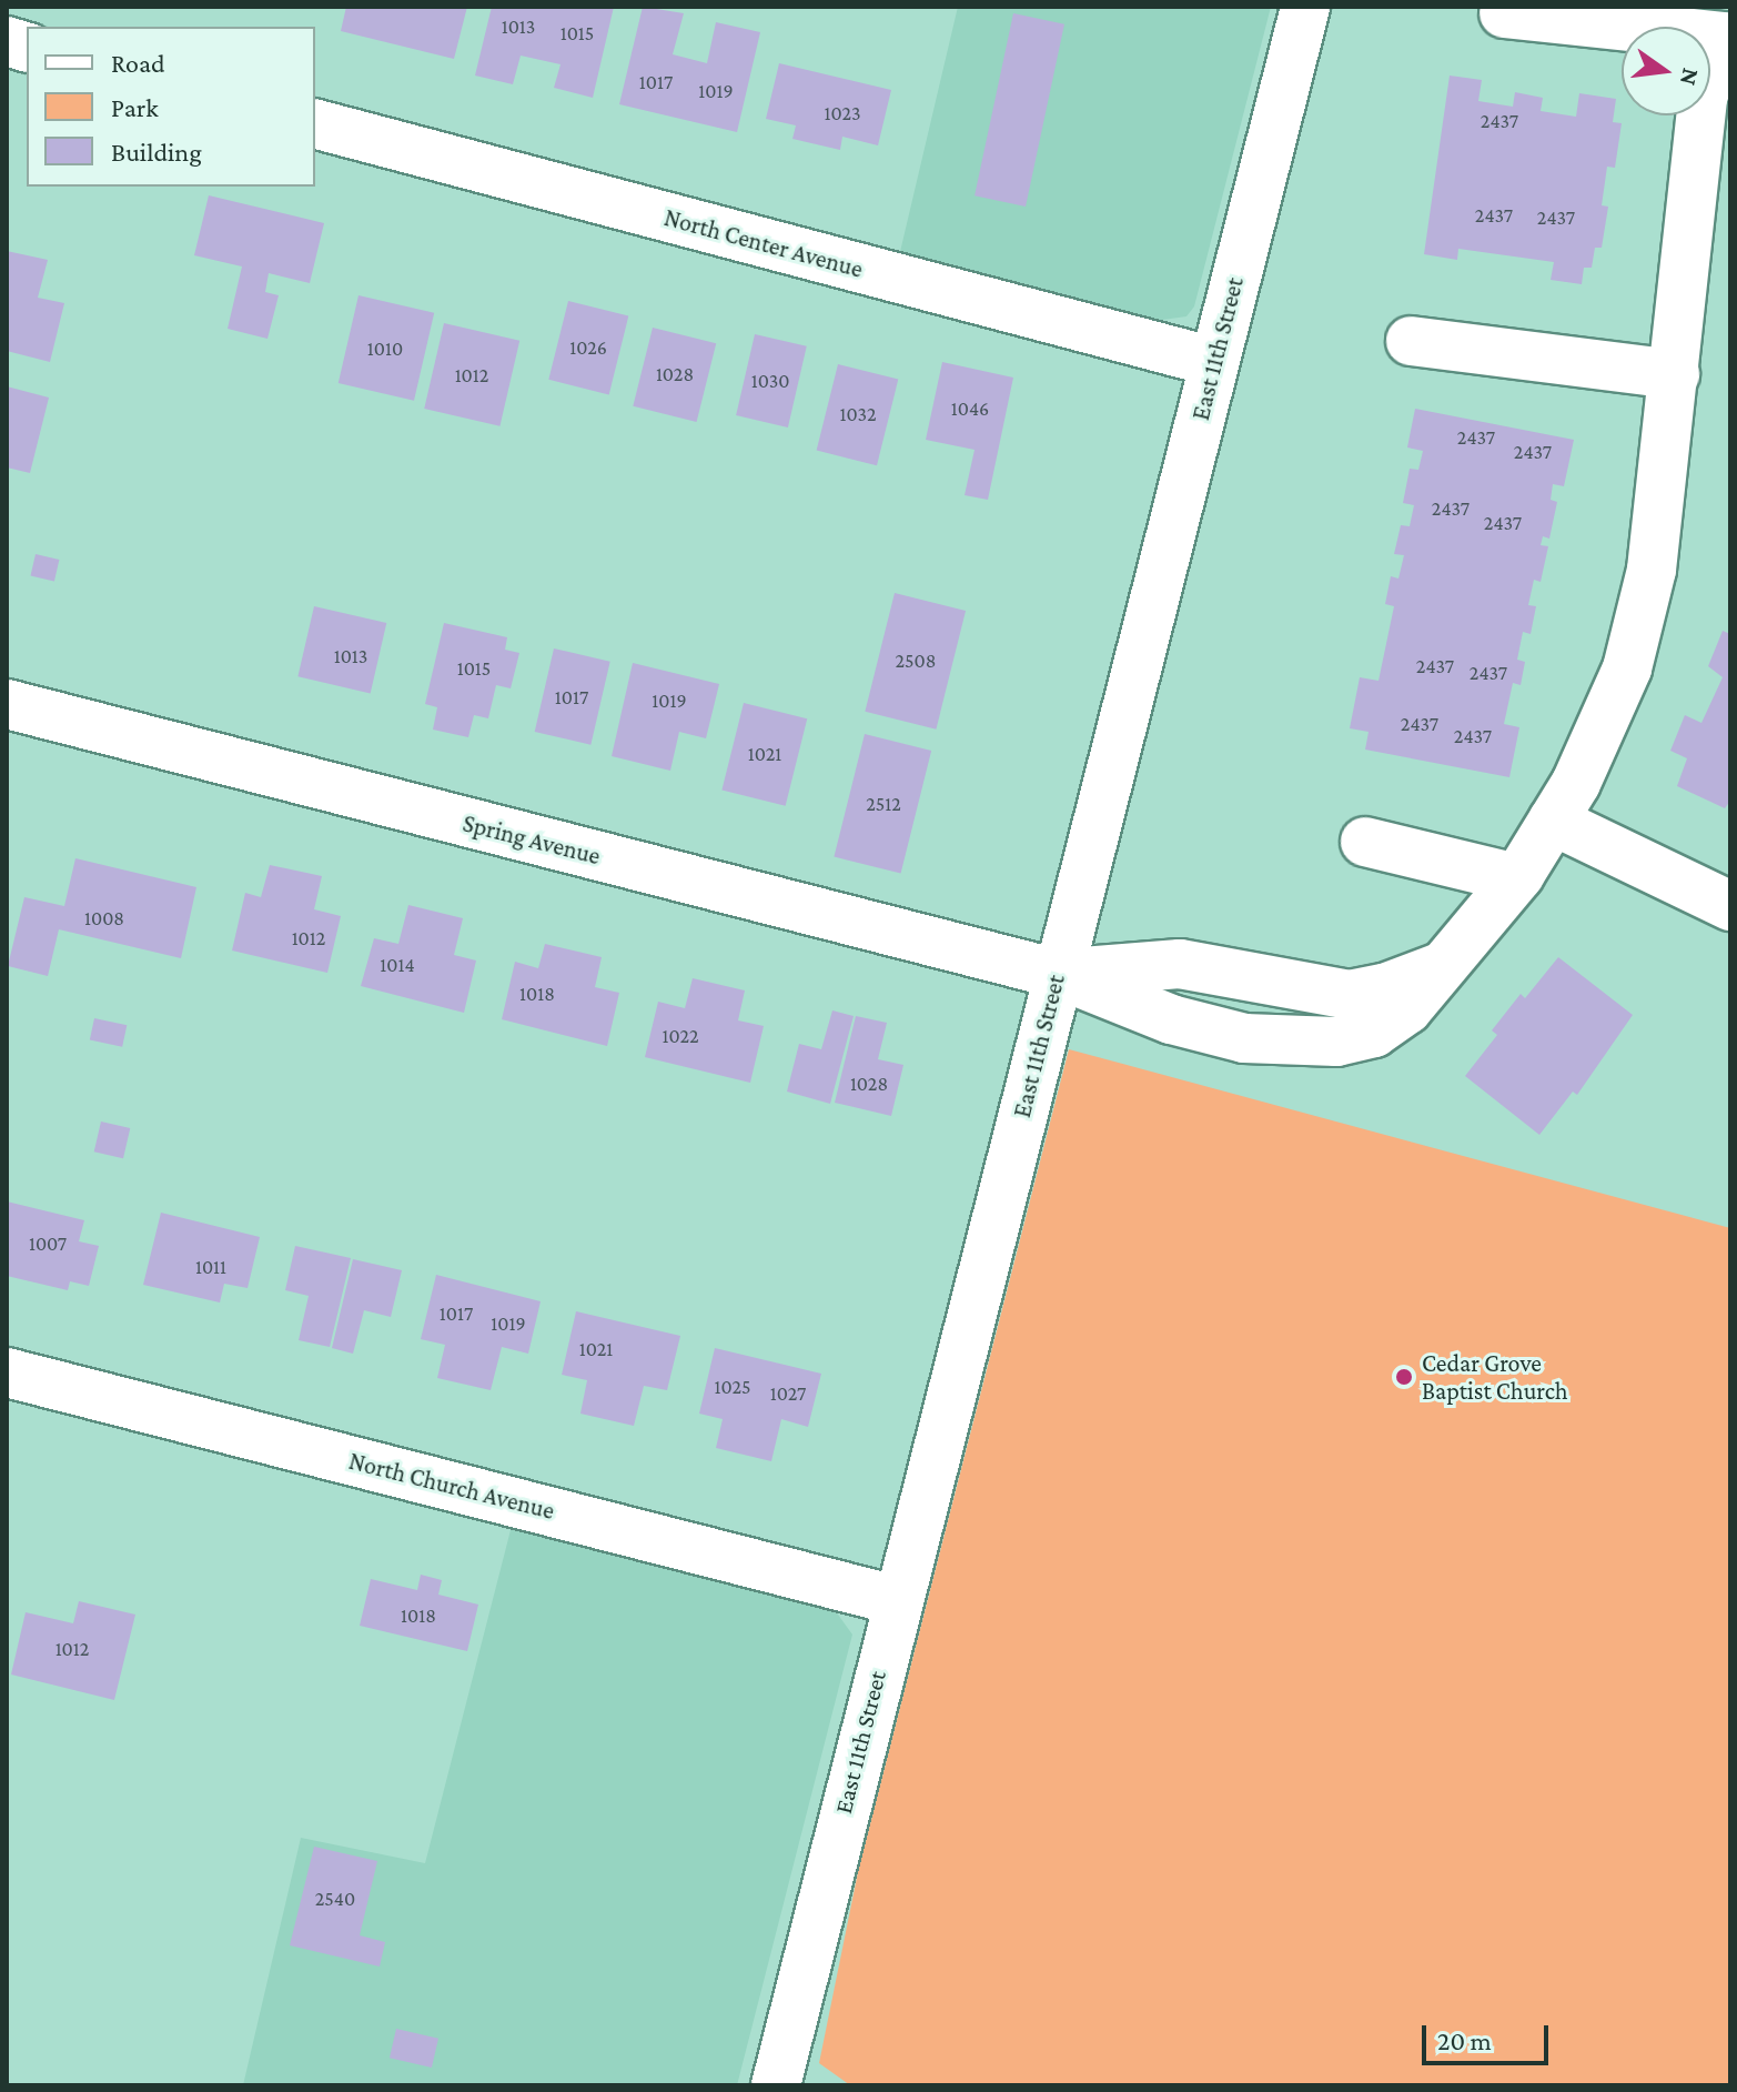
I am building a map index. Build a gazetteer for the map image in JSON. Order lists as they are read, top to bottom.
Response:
{
  "streets": {
    "street": [
      "North Center Avenue",
      "East 11th Street",
      "Spring Avenue",
      "North Church Avenue"
    ]
  },
  "crossings": [
    ["North Center Avenue", "East 11th Street"],
    ["East 11th Street", "Spring Avenue"],
    ["East 11th Street", "North Church Avenue"]
  ],
  "places": ["Cedar Grove Baptist Church"],
  "house_numbers": [
    "1013",
    "1015",
    "1017",
    "1019",
    "1023",
    "2437",
    "2437",
    "2437",
    "1026",
    "1010",
    "1028",
    "1012",
    "1030",
    "1046",
    "1032",
    "2437",
    "2437",
    "2437",
    "2437",
    "1013",
    "2508",
    "2437",
    "1015",
    "2437",
    "1017",
    "1019",
    "2437",
    "2437",
    "1021",
    "2512",
    "1008",
    "1012",
    "1014",
    "1018",
    "1022",
    "1028",
    "1007",
    "1011",
    "1017",
    "1019",
    "1021",
    "1025",
    "1027",
    "1018",
    "1012",
    "2540"
  ],
  "legend": ["Road", "Park", "Building"],
  "scale_bar": "20 m",
  "north": "right"
}
